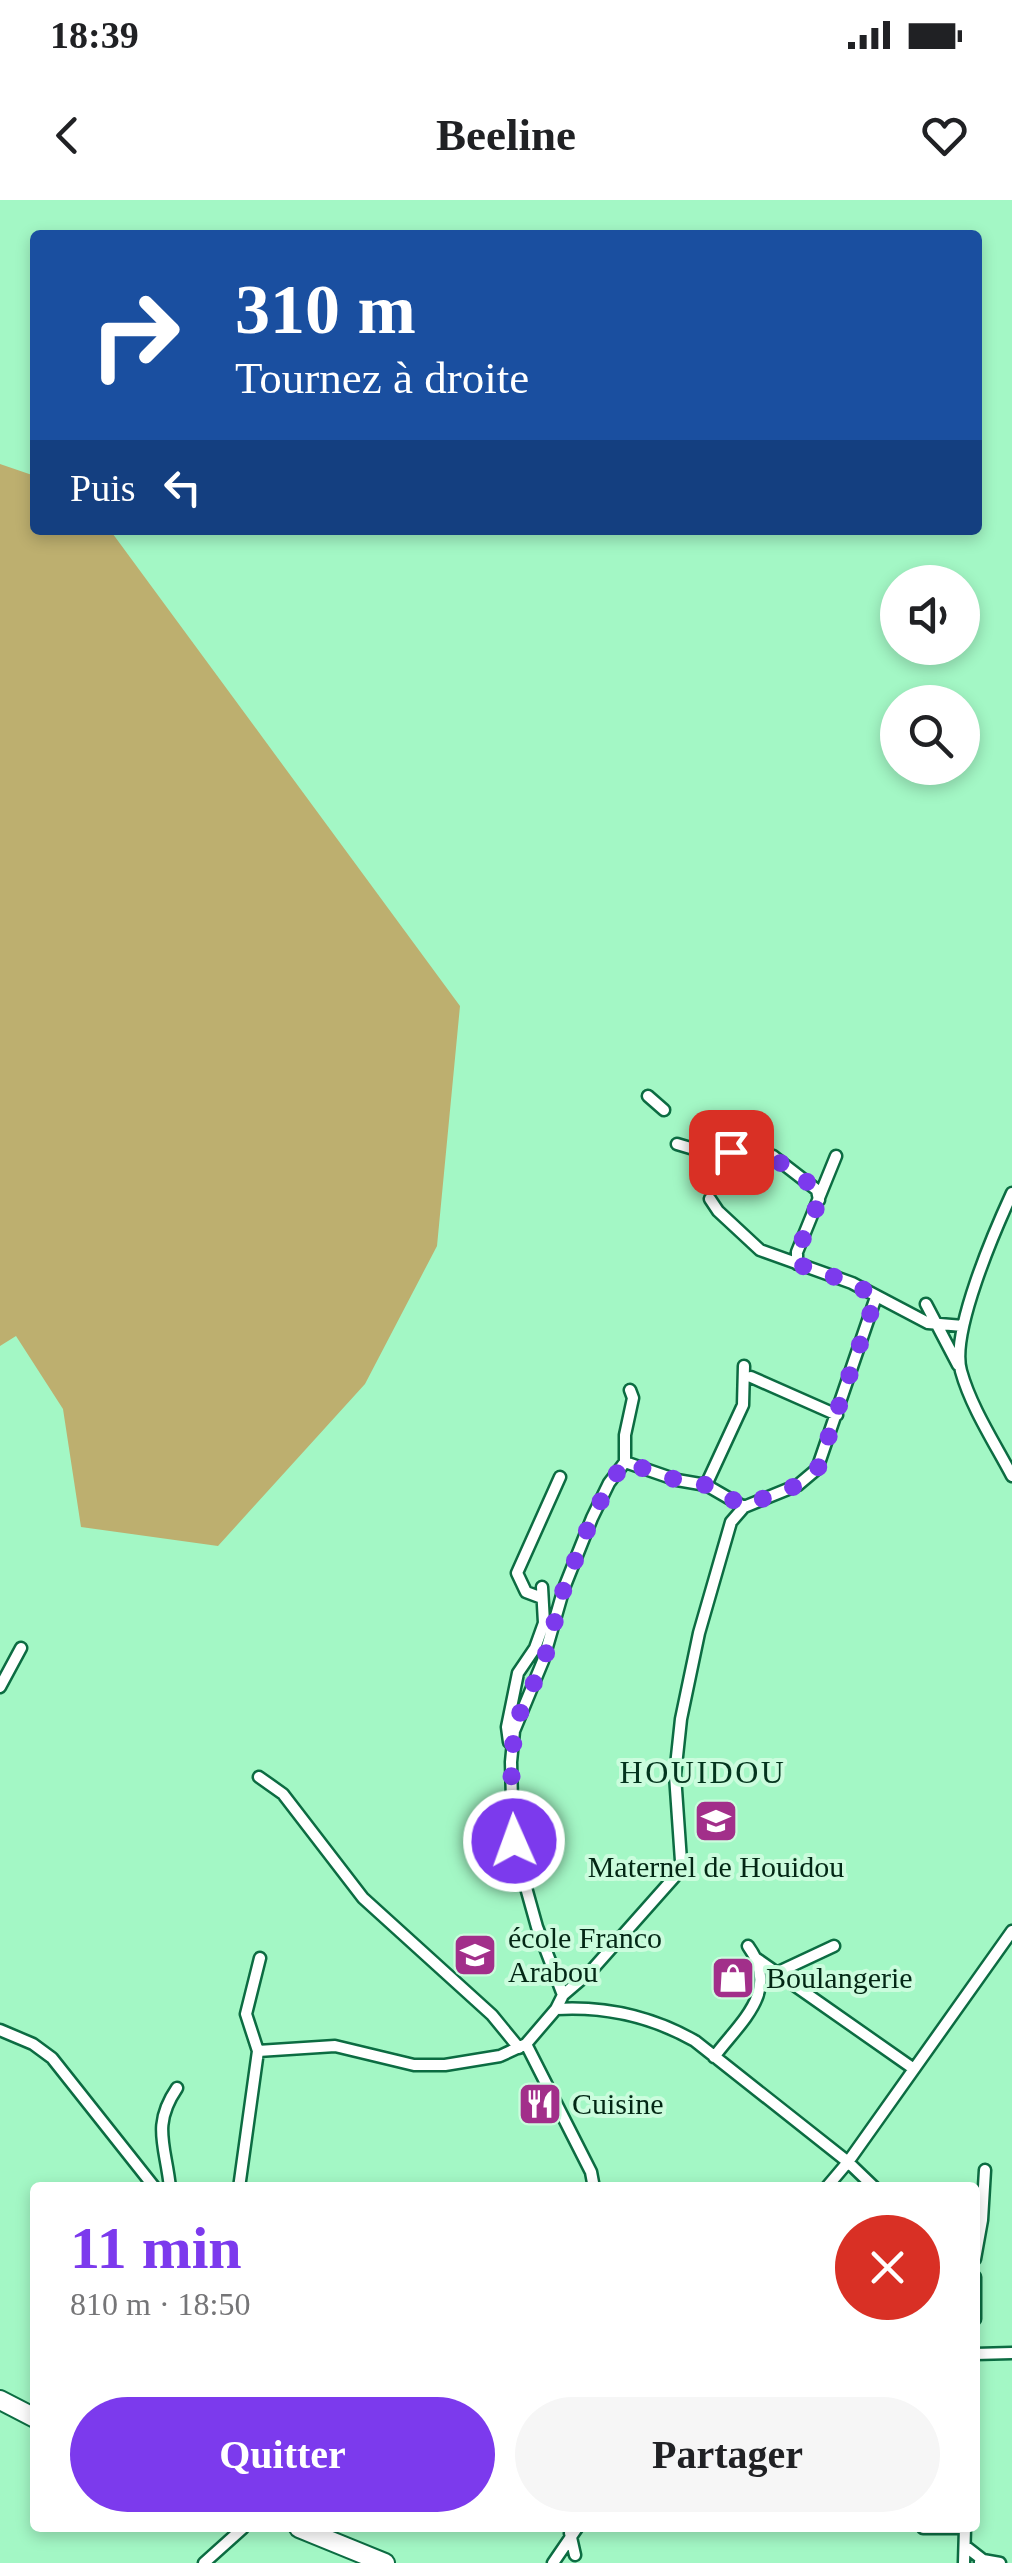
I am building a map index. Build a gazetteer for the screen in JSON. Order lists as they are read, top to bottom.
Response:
{
  "districts": ["HOUIDOU"],
  "places": {
    "school or university": ["Maternel de Houidou", "école Franco Arabou"],
    "shop": ["Boulangerie"],
    "restaurant": ["Cuisine"]
  },
  "page": {
    "status": "18:39",
    "header": "Beeline",
    "turn": ["310 m", "Tournez à droite"],
    "then": "Puis",
    "heading": ["11 min", "810 m · 18:50"],
    "buttons": ["Quitter", "Partager"]
  }
}
